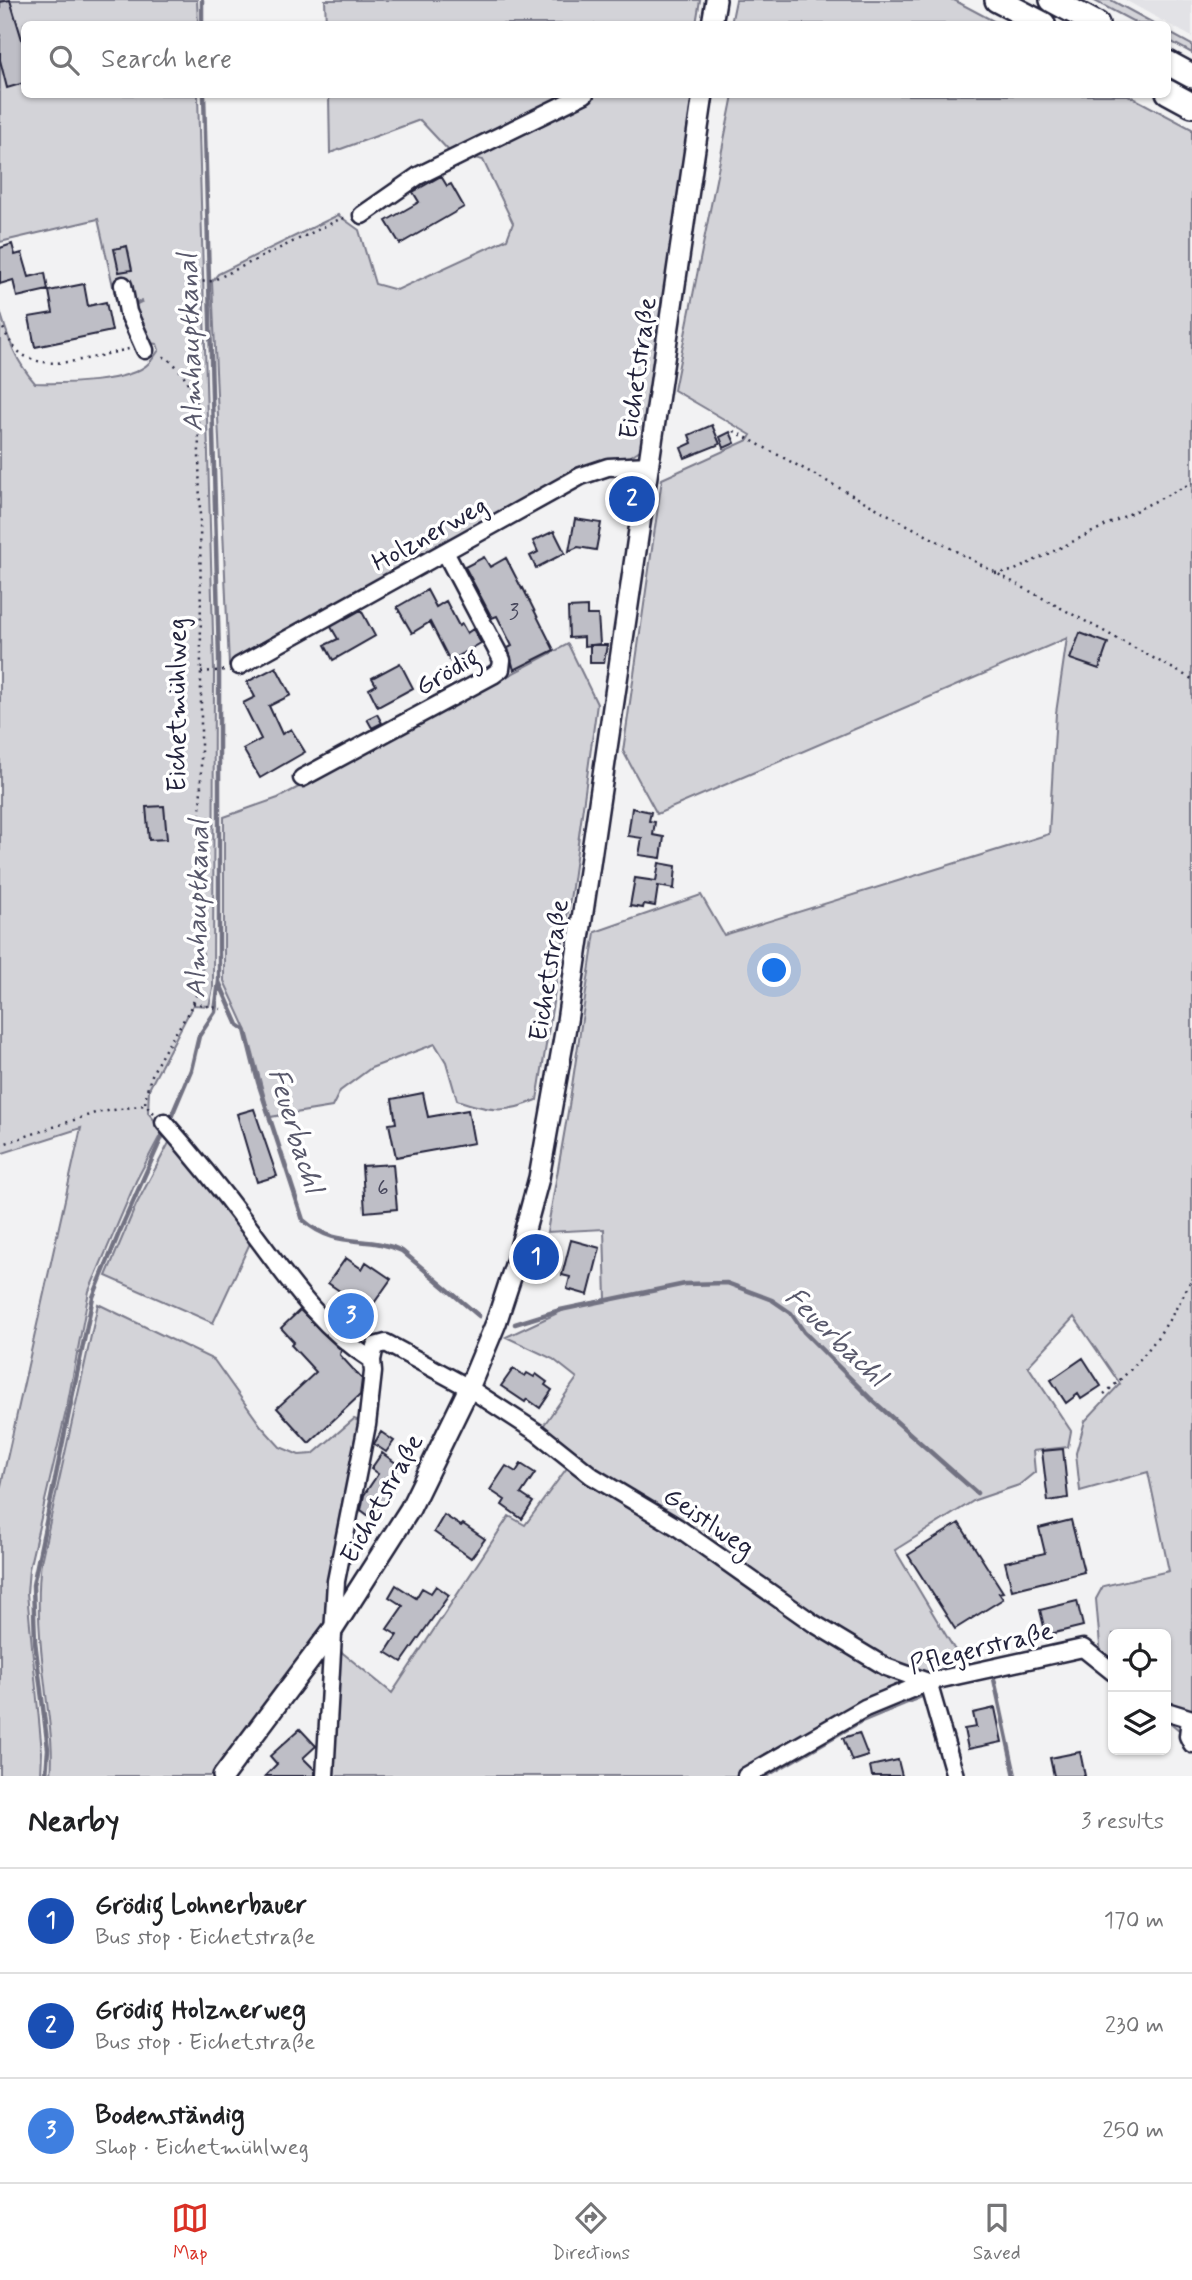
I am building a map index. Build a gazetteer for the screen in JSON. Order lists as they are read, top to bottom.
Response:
{
  "streets": {
    "main road": ["Eichetstraße"],
    "street": [
      "Holznerweg",
      "Grödig",
      "Geistlweg",
      "Pflegerstraße"
    ],
    "path": ["Eichetmühlweg"]
  },
  "crossings": [
    ["Eichetstraße", "Holznerweg"],
    ["Eichetstraße", "Geistlweg"],
    ["Holznerweg", "Grödig"],
    ["Geistlweg", "Pflegerstraße"]
  ],
  "water": ["Almhauptkanal", "Feuerbachl"],
  "house_numbers": ["3", "6"],
  "page": {
    "search": "Search here",
    "pins": ["2", "1", "3"],
    "heading": ["Nearby", "3 results"],
    "list": [
      {
        "mark": "1",
        "name": "Grödig Lohnerbauer",
        "note": "Bus stop · Eichetstraße",
        "value": "170 m"
      },
      {
        "mark": "2",
        "name": "Grödig Holznerweg",
        "note": "Bus stop · Eichetstraße",
        "value": "230 m"
      },
      {
        "mark": "3",
        "name": "Bodenständig",
        "note": "Shop · Eichetmühlweg",
        "value": "250 m"
      }
    ],
    "nav": ["Map", "Directions", "Saved"]
  }
}
